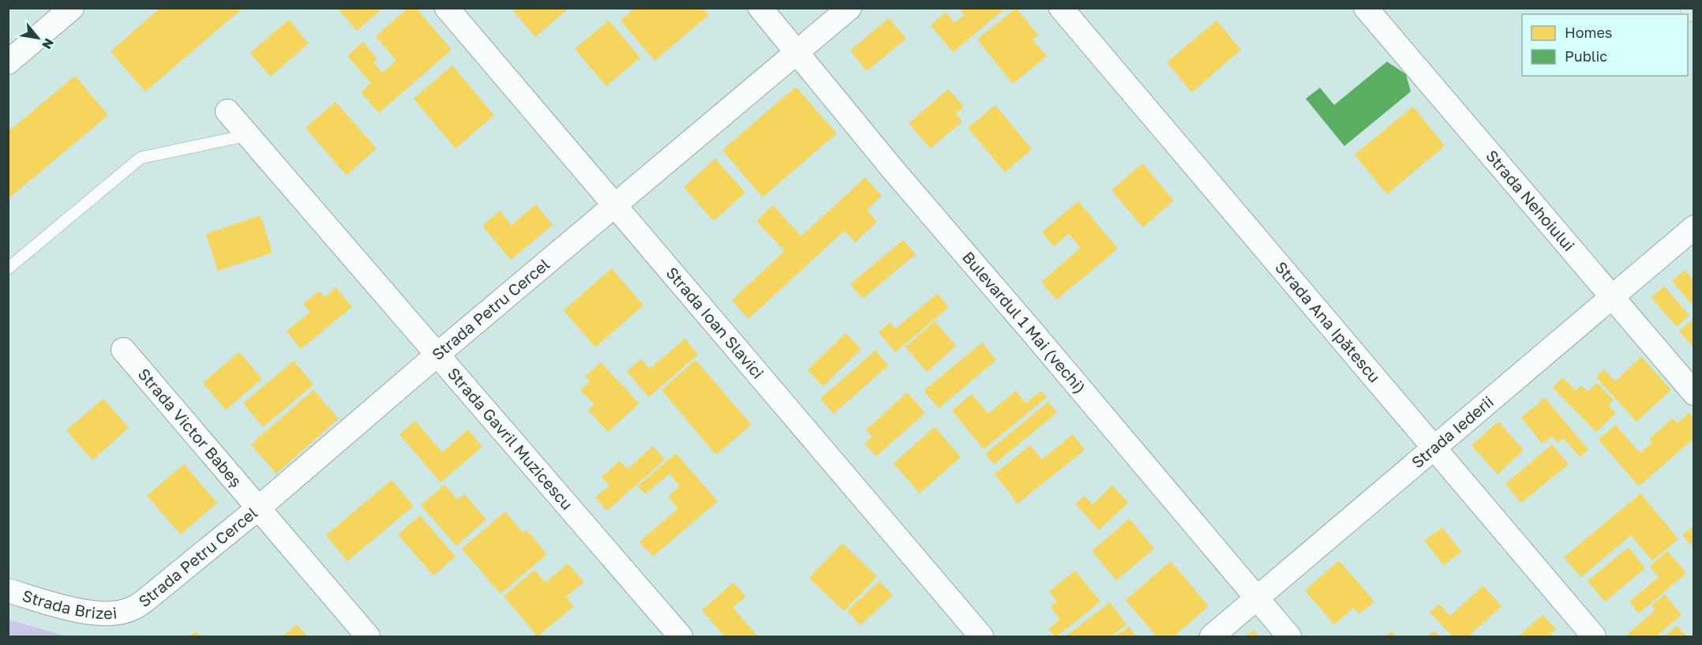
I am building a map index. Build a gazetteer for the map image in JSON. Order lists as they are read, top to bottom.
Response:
{
  "streets": {
    "street": [
      "Strada Nehoiului",
      "Strada Petru Cercel",
      "Strada Ioan Slavici",
      "Bulevardul 1 Mai (vechi)",
      "Strada Ana Ipătescu",
      "Strada Victor Babeș",
      "Strada Iederii",
      "Strada Gavril Muzicescu",
      "Strada Brizei"
    ]
  },
  "crossings": [
    ["Strada Nehoiului", "Strada Iederii"],
    ["Strada Petru Cercel", "Strada Ioan Slavici"],
    ["Strada Petru Cercel", "Bulevardul 1 Mai (vechi)"],
    ["Strada Petru Cercel", "Strada Victor Babeș"],
    ["Strada Petru Cercel", "Strada Gavril Muzicescu"],
    ["Strada Petru Cercel", "Strada Brizei"],
    ["Bulevardul 1 Mai (vechi)", "Strada Iederii"],
    ["Strada Ana Ipătescu", "Strada Iederii"]
  ],
  "legend": ["Homes", "Public"],
  "north": "bottom right"
}
